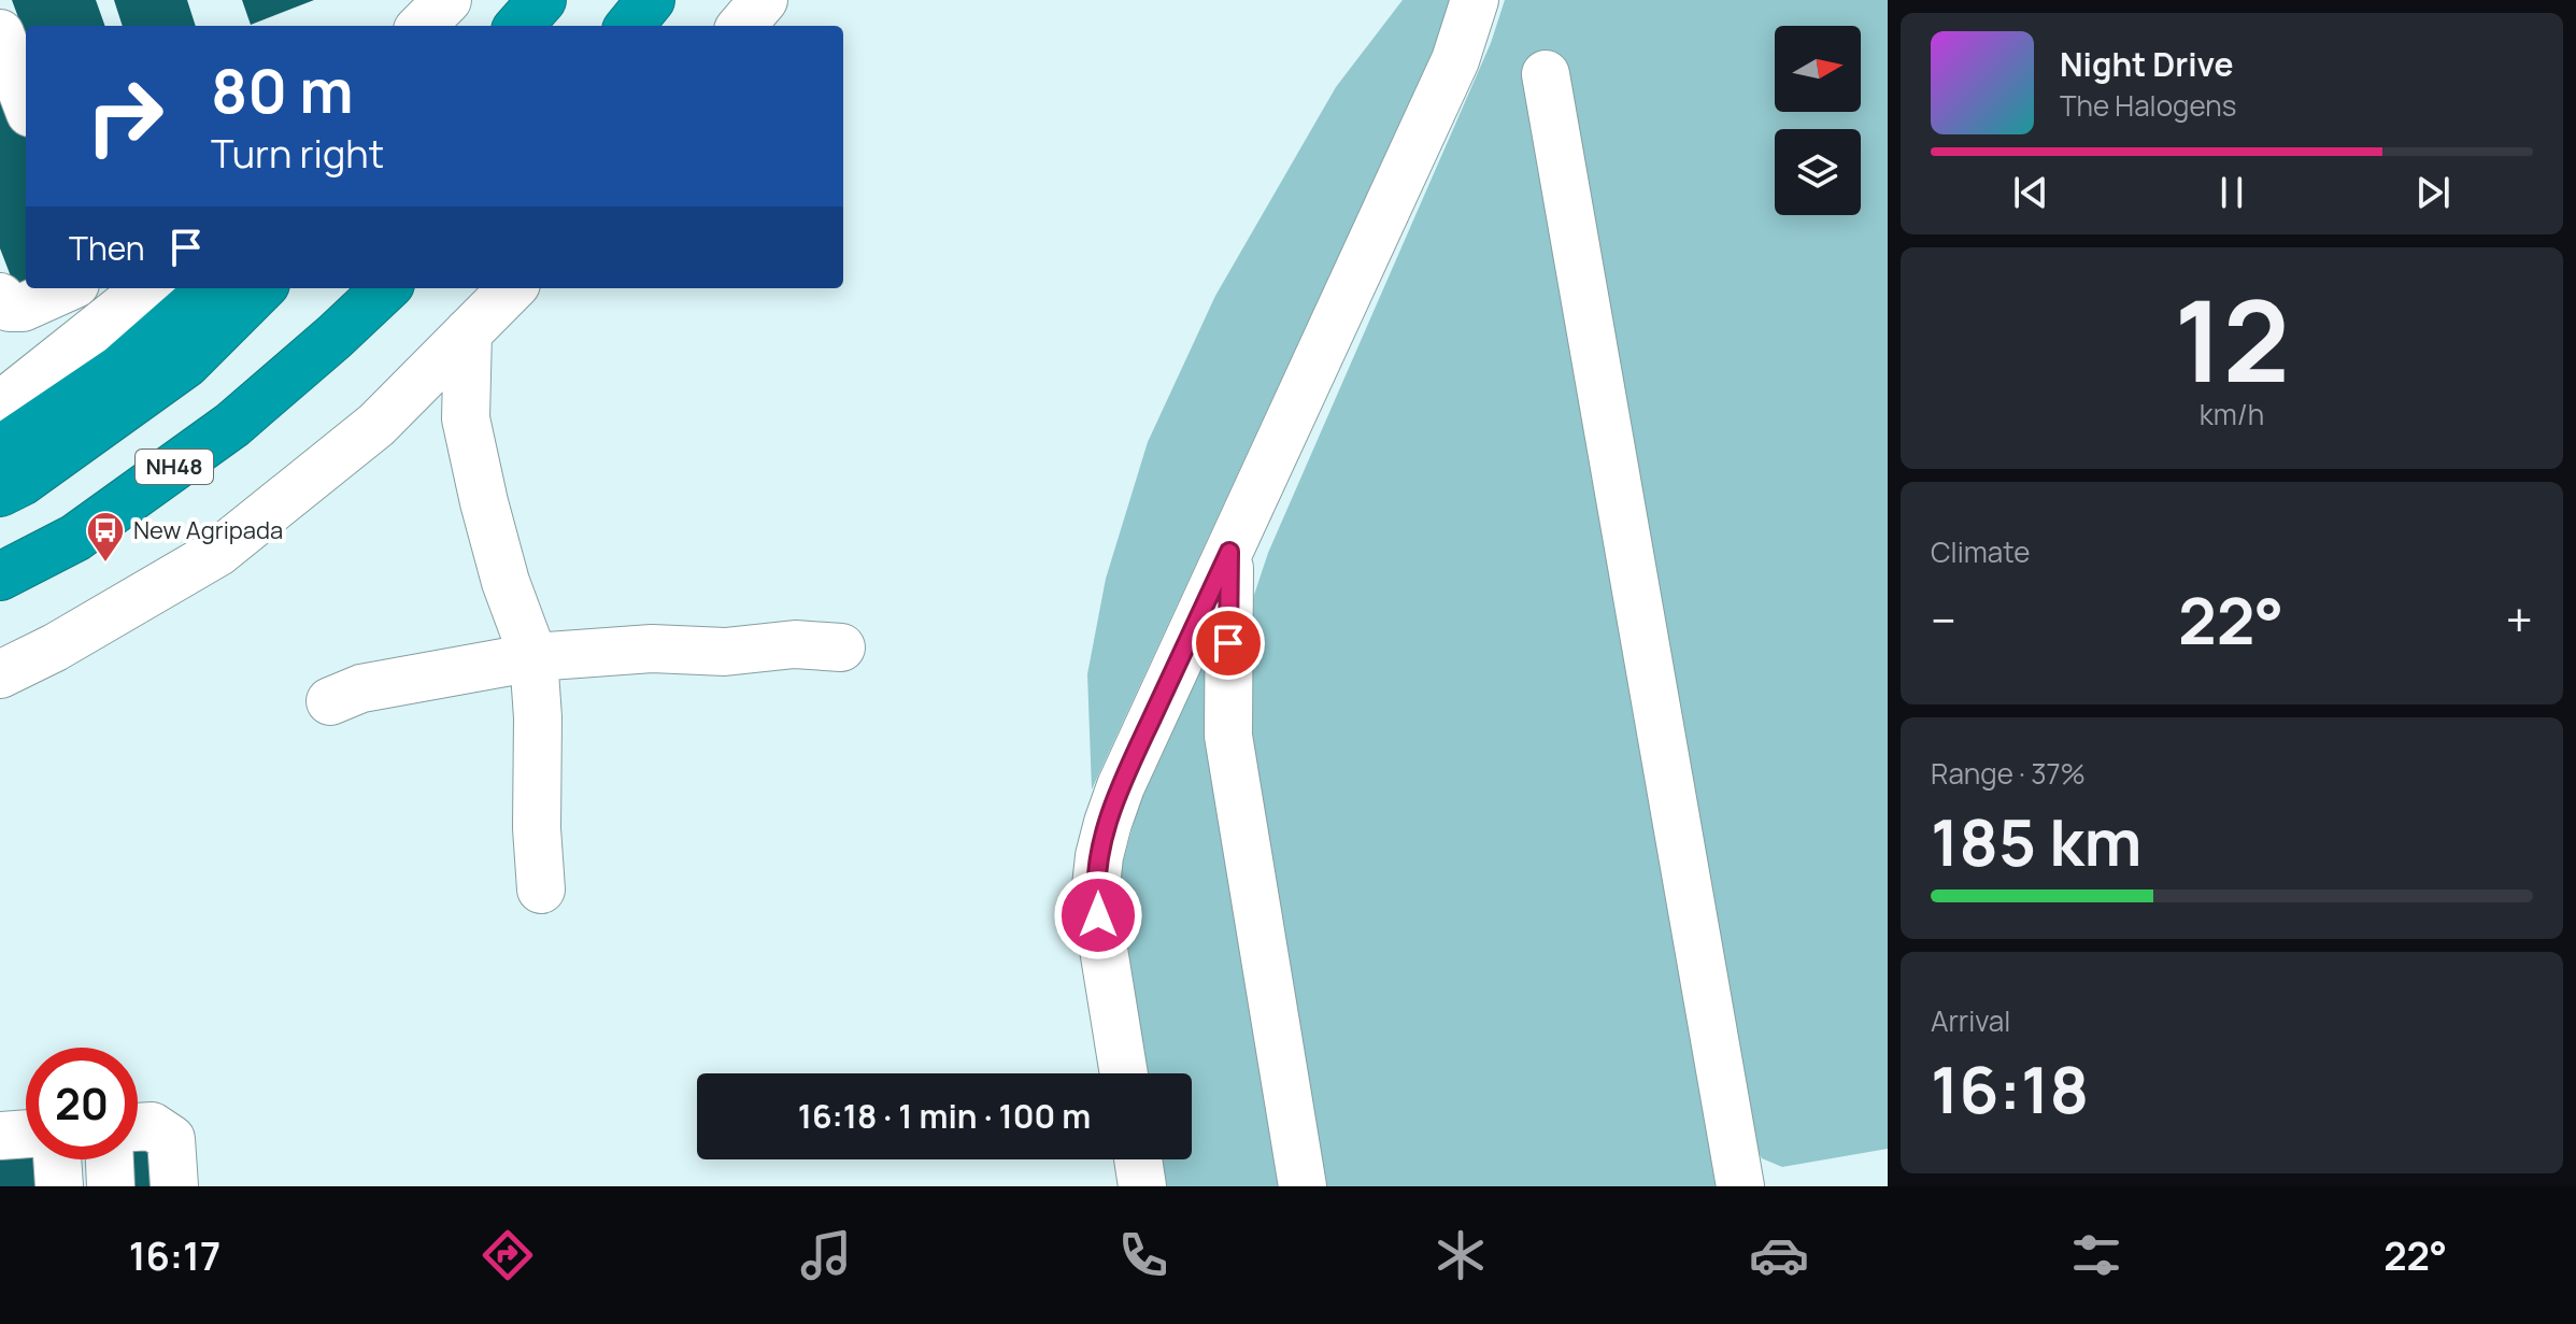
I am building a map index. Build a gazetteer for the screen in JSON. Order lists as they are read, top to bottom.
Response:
{
  "streets": {
    "highway": ["NH48"]
  },
  "places": {
    "bus stop": ["New Agripada"]
  },
  "north": "right",
  "page": {
    "turn": ["80 m", "Turn right"],
    "song": ["Night Drive", "The Halogens"],
    "then": "Then",
    "tile": [
      ["12", "km/h"],
      "Climate",
      ["Range · 37%", "185 km"],
      ["Arrival", "16:18"]
    ],
    "heat": ["−", "22°", "+"],
    "limit": "20",
    "trip": "16:18 · 1 min · 100 m",
    "tabs": ["16:17", "22°"]
  }
}
